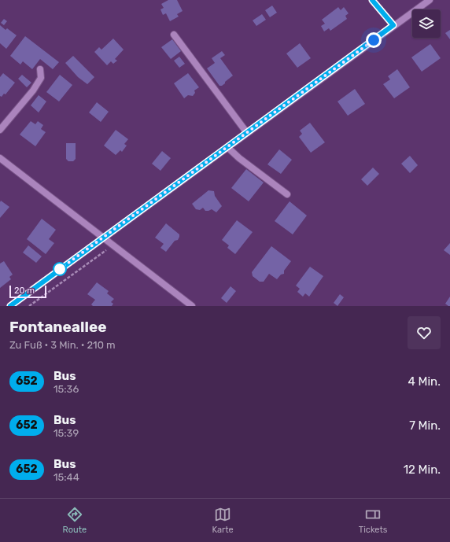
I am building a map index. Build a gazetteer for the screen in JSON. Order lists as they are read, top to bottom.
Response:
{
  "lines": ["bus line 652"],
  "scale_bar": "20 m",
  "page": {
    "scale": "20 m",
    "heading": ["Fontaneallee", "Zu Fuß · 3 Min. · 210 m"],
    "list": [
      {
        "mark": "652",
        "name": "Bus",
        "note": "15:36",
        "value": "4 Min."
      },
      {
        "mark": "652",
        "name": "Bus",
        "note": "15:39",
        "value": "7 Min."
      },
      {
        "mark": "652",
        "name": "Bus",
        "note": "15:44",
        "value": "12 Min."
      }
    ],
    "tabs": ["Route", "Karte", "Tickets"]
  }
}
